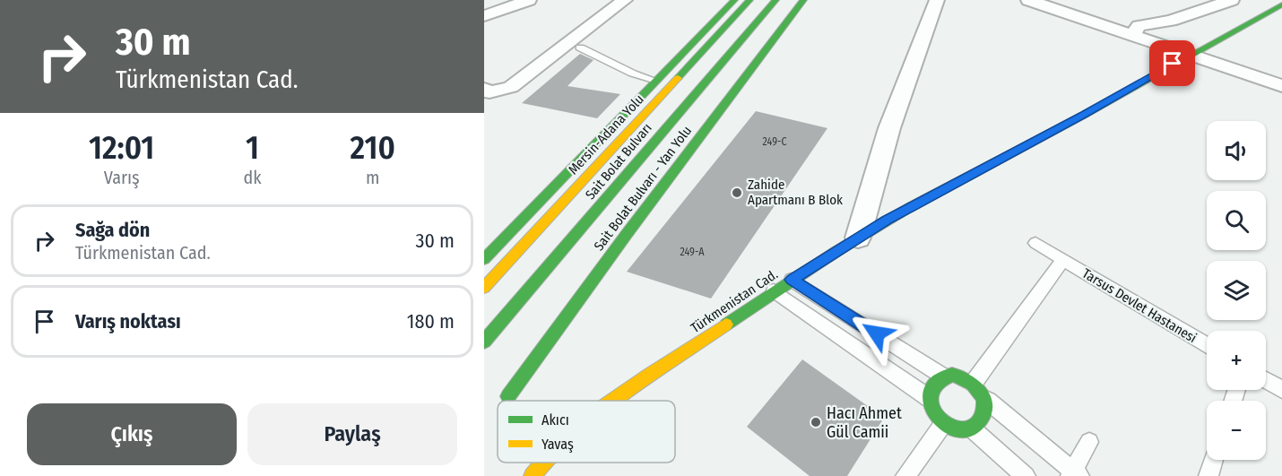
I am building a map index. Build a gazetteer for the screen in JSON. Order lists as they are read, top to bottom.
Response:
{
  "streets": {
    "main road": [
      "Mersin-Adana Yolu",
      "Sait Bolat Bulvarı",
      "Sait Bolat Bulvarı - Yan Yolu",
      "Türkmenistan Cad."
    ],
    "lane": ["Tarsus Devlet Hastanesi"]
  },
  "places": ["Zahide Apartmanı B Blok", "Hacı Ahmet Gül Camii"],
  "house_numbers": ["249-C", "249-A"],
  "legend": ["Akıcı", "Yavaş"],
  "page": {
    "turn": ["30 m", "Türkmenistan Cad."],
    "eta": [
      "12:01",
      "Varış",
      "1",
      "dk",
      "210",
      "m"
    ],
    "map_buttons": ["+", "−"],
    "list": [
      {
        "name": "Sağa dön",
        "note": "Türkmenistan Cad.",
        "value": "30 m"
      },
      {
        "name": "Varış noktası",
        "value": "180 m"
      }
    ],
    "buttons": ["Çıkış", "Paylaş"]
  }
}
